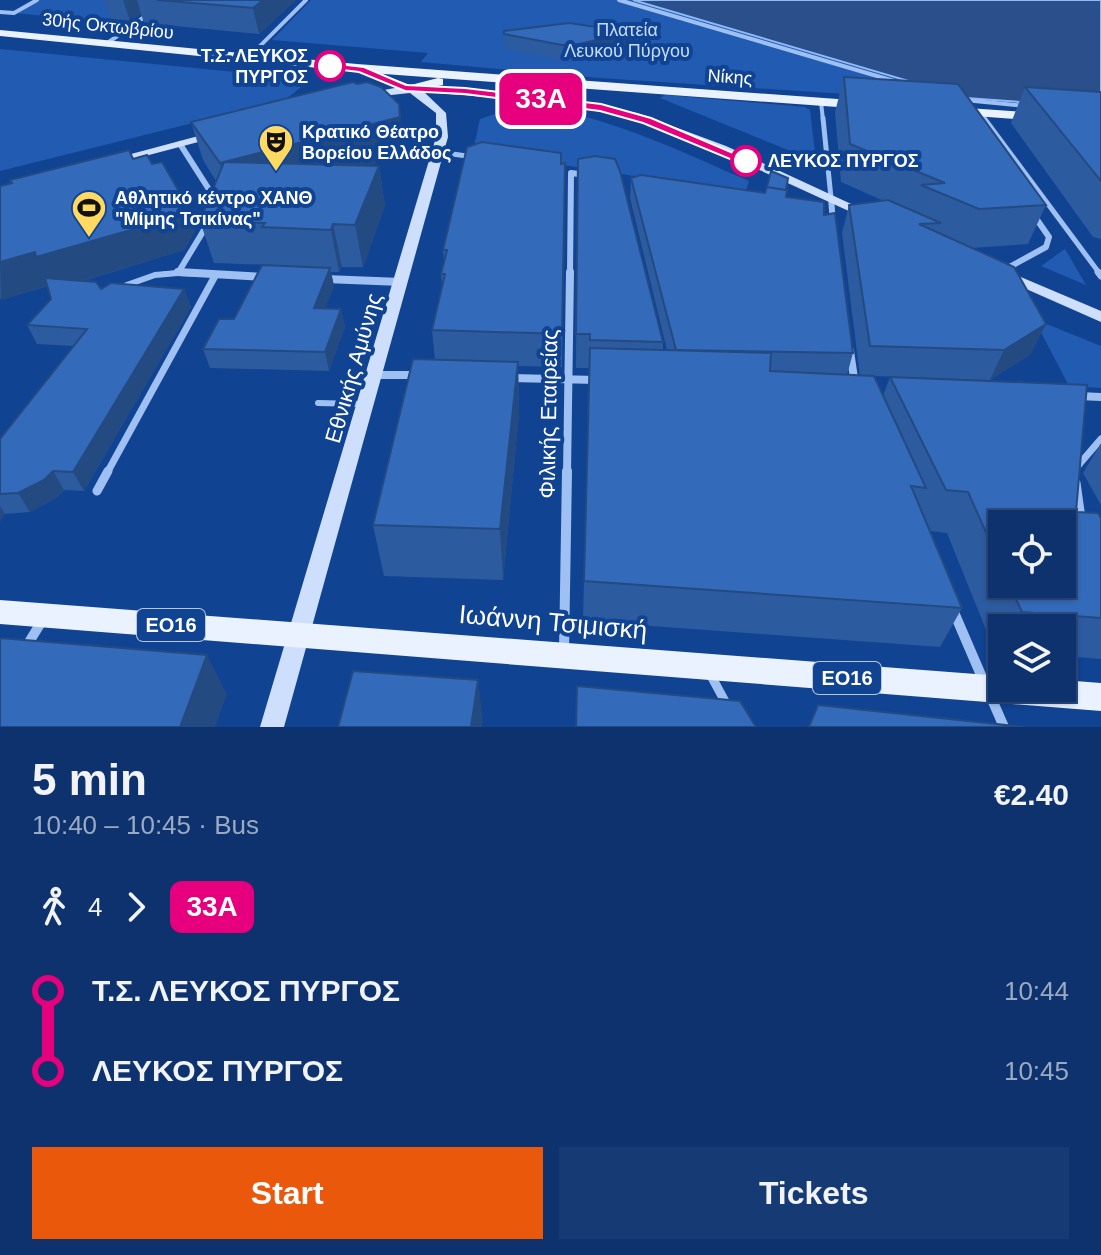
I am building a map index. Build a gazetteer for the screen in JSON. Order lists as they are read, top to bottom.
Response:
{
  "streets": {
    "main road": [
      "30ής Οκτωβρίου",
      "Νίκης",
      "Εθνικής Αμύνης",
      "Ιωάννη Τσιμισκή",
      "ΕΟ16"
    ],
    "street": ["Φιλικής Εταιρείας"]
  },
  "crossings": [
    ["30ής Οκτωβρίου", "Νίκης"],
    ["30ής Οκτωβρίου", "Εθνικής Αμύνης"],
    ["Νίκης", "Εθνικής Αμύνης"],
    ["Εθνικής Αμύνης", "Ιωάννη Τσιμισκή"],
    ["Φιλικής Εταιρείας", "Ιωάννη Τσιμισκή"]
  ],
  "parks": ["Πλατεία Λευκού Πύργου"],
  "places": {
    "other": ["Τ.Σ. ΛΕΥΚΟΣ ΠΥΡΓΟΣ", "ΛΕΥΚΟΣ ΠΥΡΓΟΣ"],
    "theatre": ["Κρατικό Θέατρο Βορείου Ελλάδος"],
    "sports": ["Αθλητικό κέντρο ΧΑΝΘ \"Μίμης Τσικίνας\""]
  },
  "lines": ["bus line 33A"],
  "page": {
    "on_map": "33A",
    "heading": ["5 min", "10:40 – 10:45 · Bus", "€2.40"],
    "legs": ["4", "33A"],
    "list": [
      {
        "name": "Τ.Σ. ΛΕΥΚΟΣ ΠΥΡΓΟΣ",
        "value": "10:44"
      },
      {
        "name": "ΛΕΥΚΟΣ ΠΥΡΓΟΣ",
        "value": "10:45"
      }
    ],
    "buttons": ["Start", "Tickets"]
  }
}
